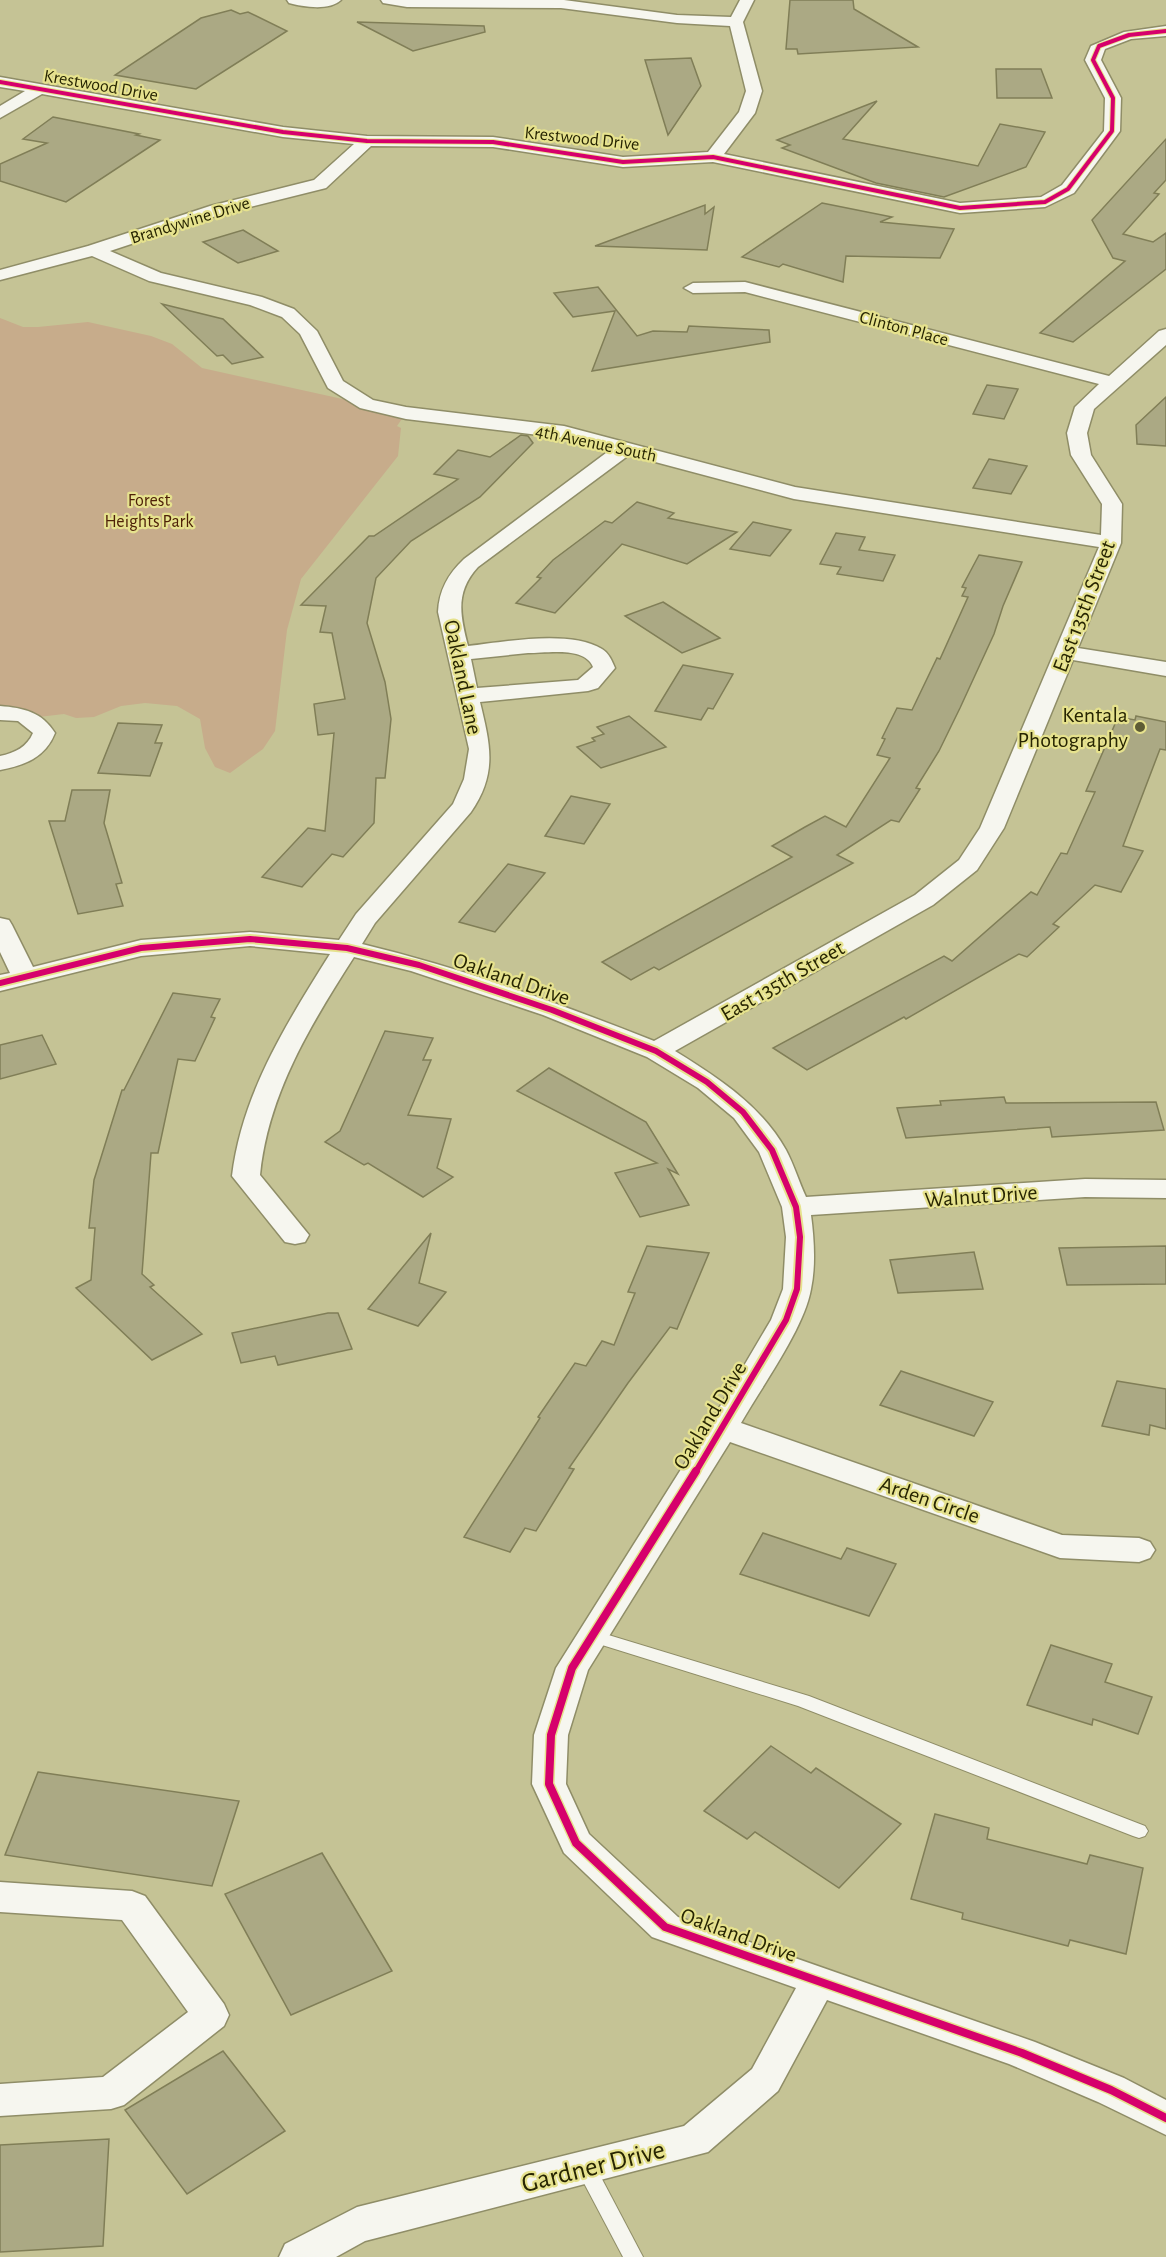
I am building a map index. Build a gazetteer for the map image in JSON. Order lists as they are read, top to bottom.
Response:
{
  "streets": {
    "street": [
      "Krestwood Drive",
      "Brandywine Drive",
      "Clinton Place",
      "4th Avenue South",
      "East 135th Street",
      "Oakland Lane",
      "Oakland Drive",
      "Walnut Drive",
      "Arden Circle",
      "Gardner Drive"
    ]
  },
  "crossings": [
    ["Krestwood Drive", "Brandywine Drive"],
    ["Brandywine Drive", "4th Avenue South"],
    ["Clinton Place", "East 135th Street"],
    ["4th Avenue South", "East 135th Street"],
    ["4th Avenue South", "Oakland Lane"],
    ["East 135th Street", "Oakland Drive"],
    ["Oakland Lane", "Oakland Drive"],
    ["Oakland Drive", "Walnut Drive"],
    ["Oakland Drive", "Arden Circle"],
    ["Oakland Drive", "Gardner Drive"]
  ],
  "parks": ["Forest Heights Park"],
  "places": ["Kentala Photography"]
}
